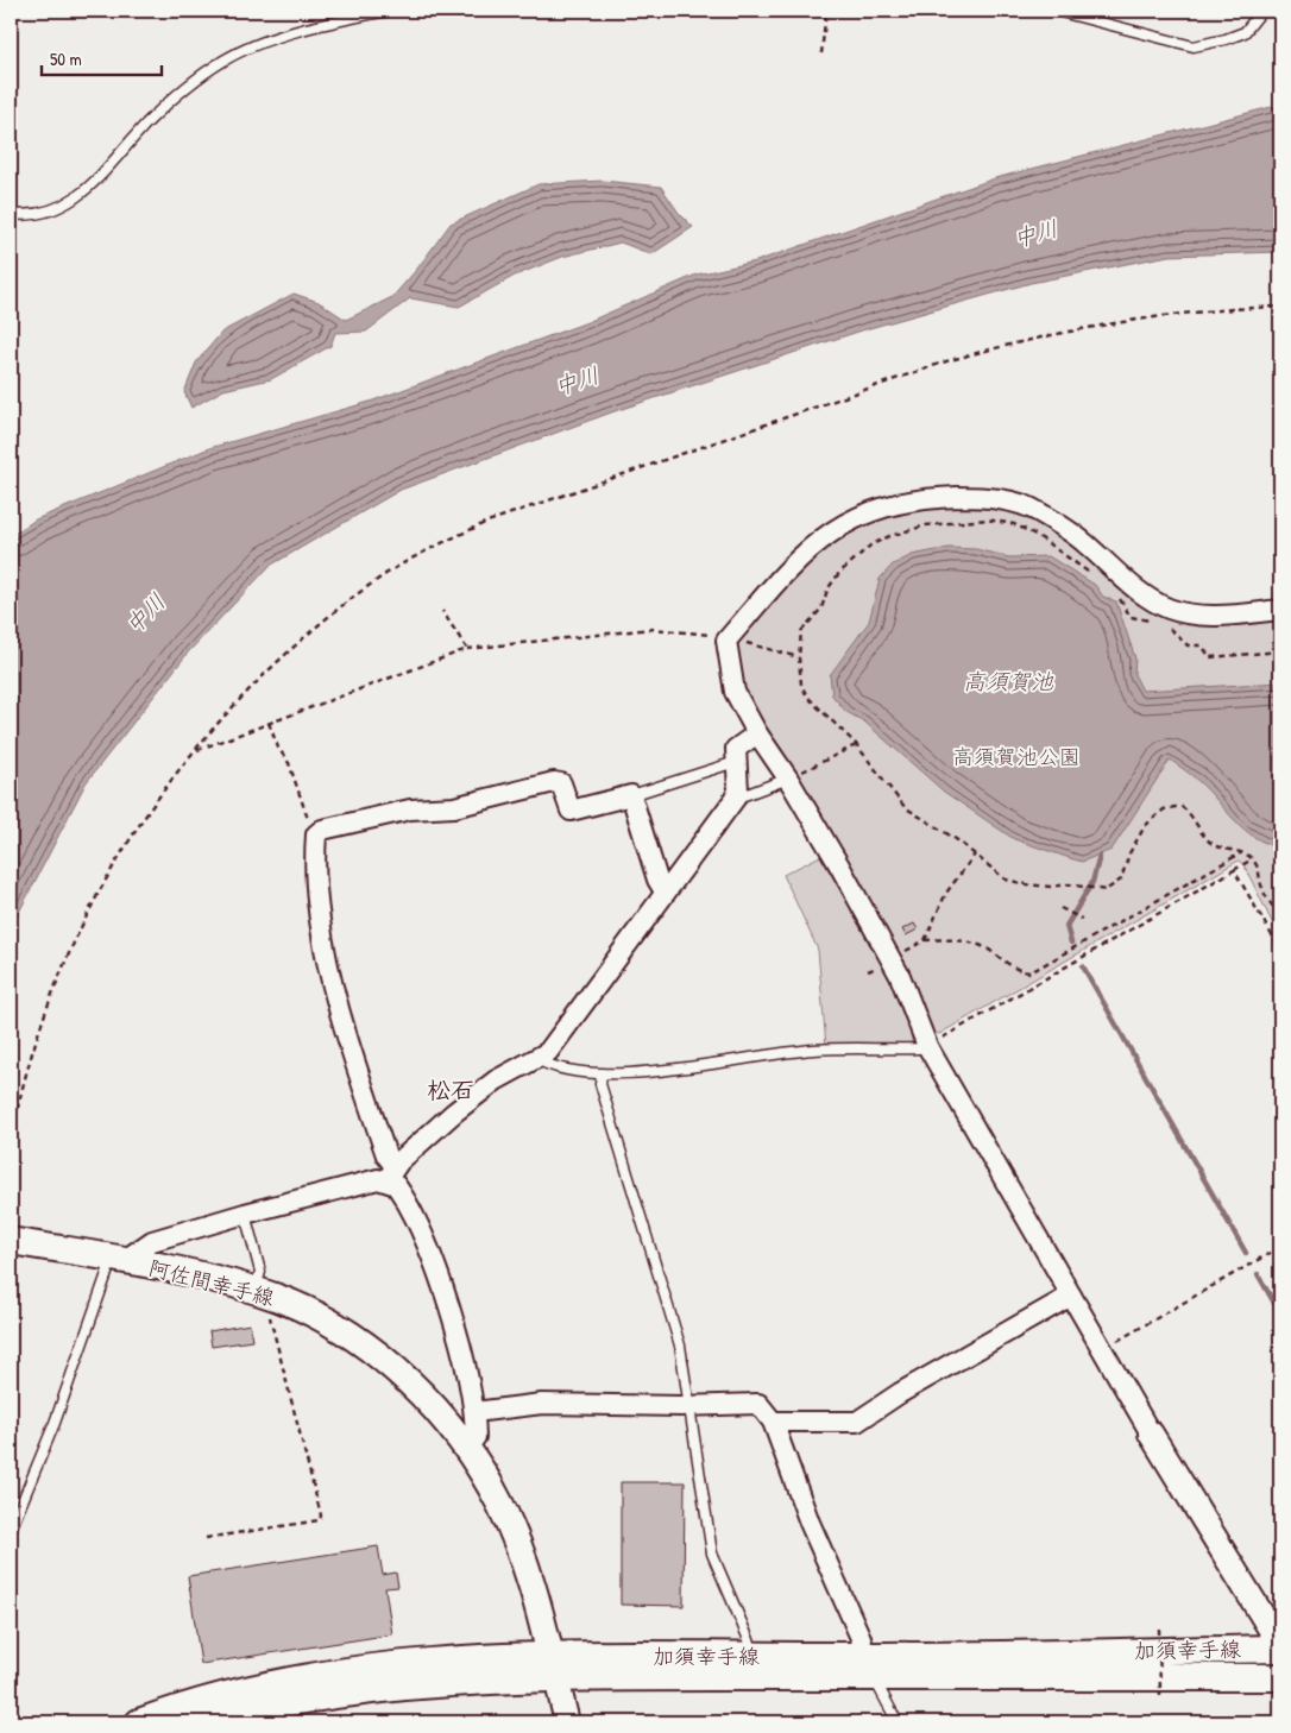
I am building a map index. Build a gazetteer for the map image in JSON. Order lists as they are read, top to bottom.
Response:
{
  "streets": {
    "main road": ["阿佐間幸手線", "加須幸手線"]
  },
  "crossings": [
    ["阿佐間幸手線", "加須幸手線"]
  ],
  "districts": ["松石"],
  "water": ["中川", "高須賀池"],
  "parks": ["高須賀池公園"],
  "scale_bar": "50 m"
}
